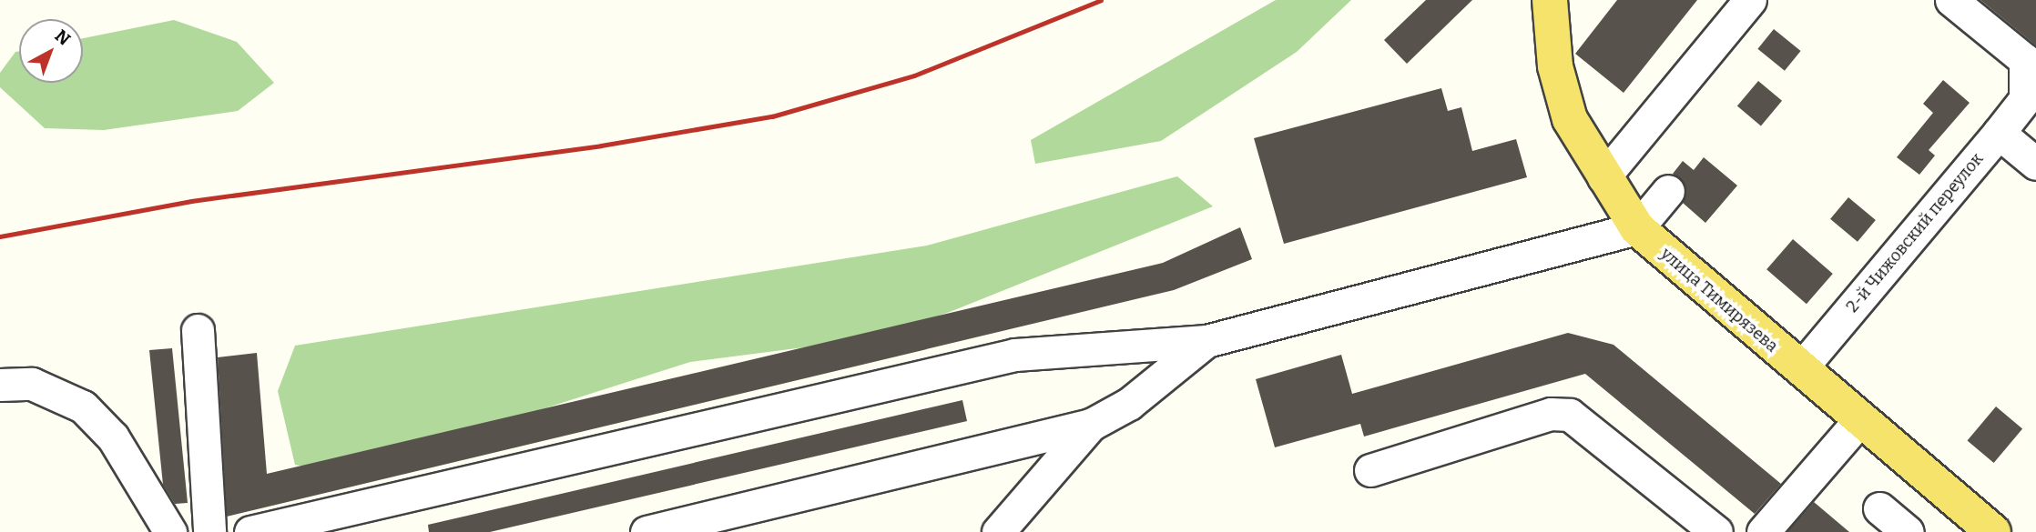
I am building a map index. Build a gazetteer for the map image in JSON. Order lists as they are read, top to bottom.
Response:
{
  "streets": {
    "main road": ["улица Тимирязева"],
    "street": ["2-й Чижовский переулок"]
  },
  "crossings": [
    ["2-й Чижовский переулок", "улица Тимирязева"]
  ],
  "north": "top right"
}
